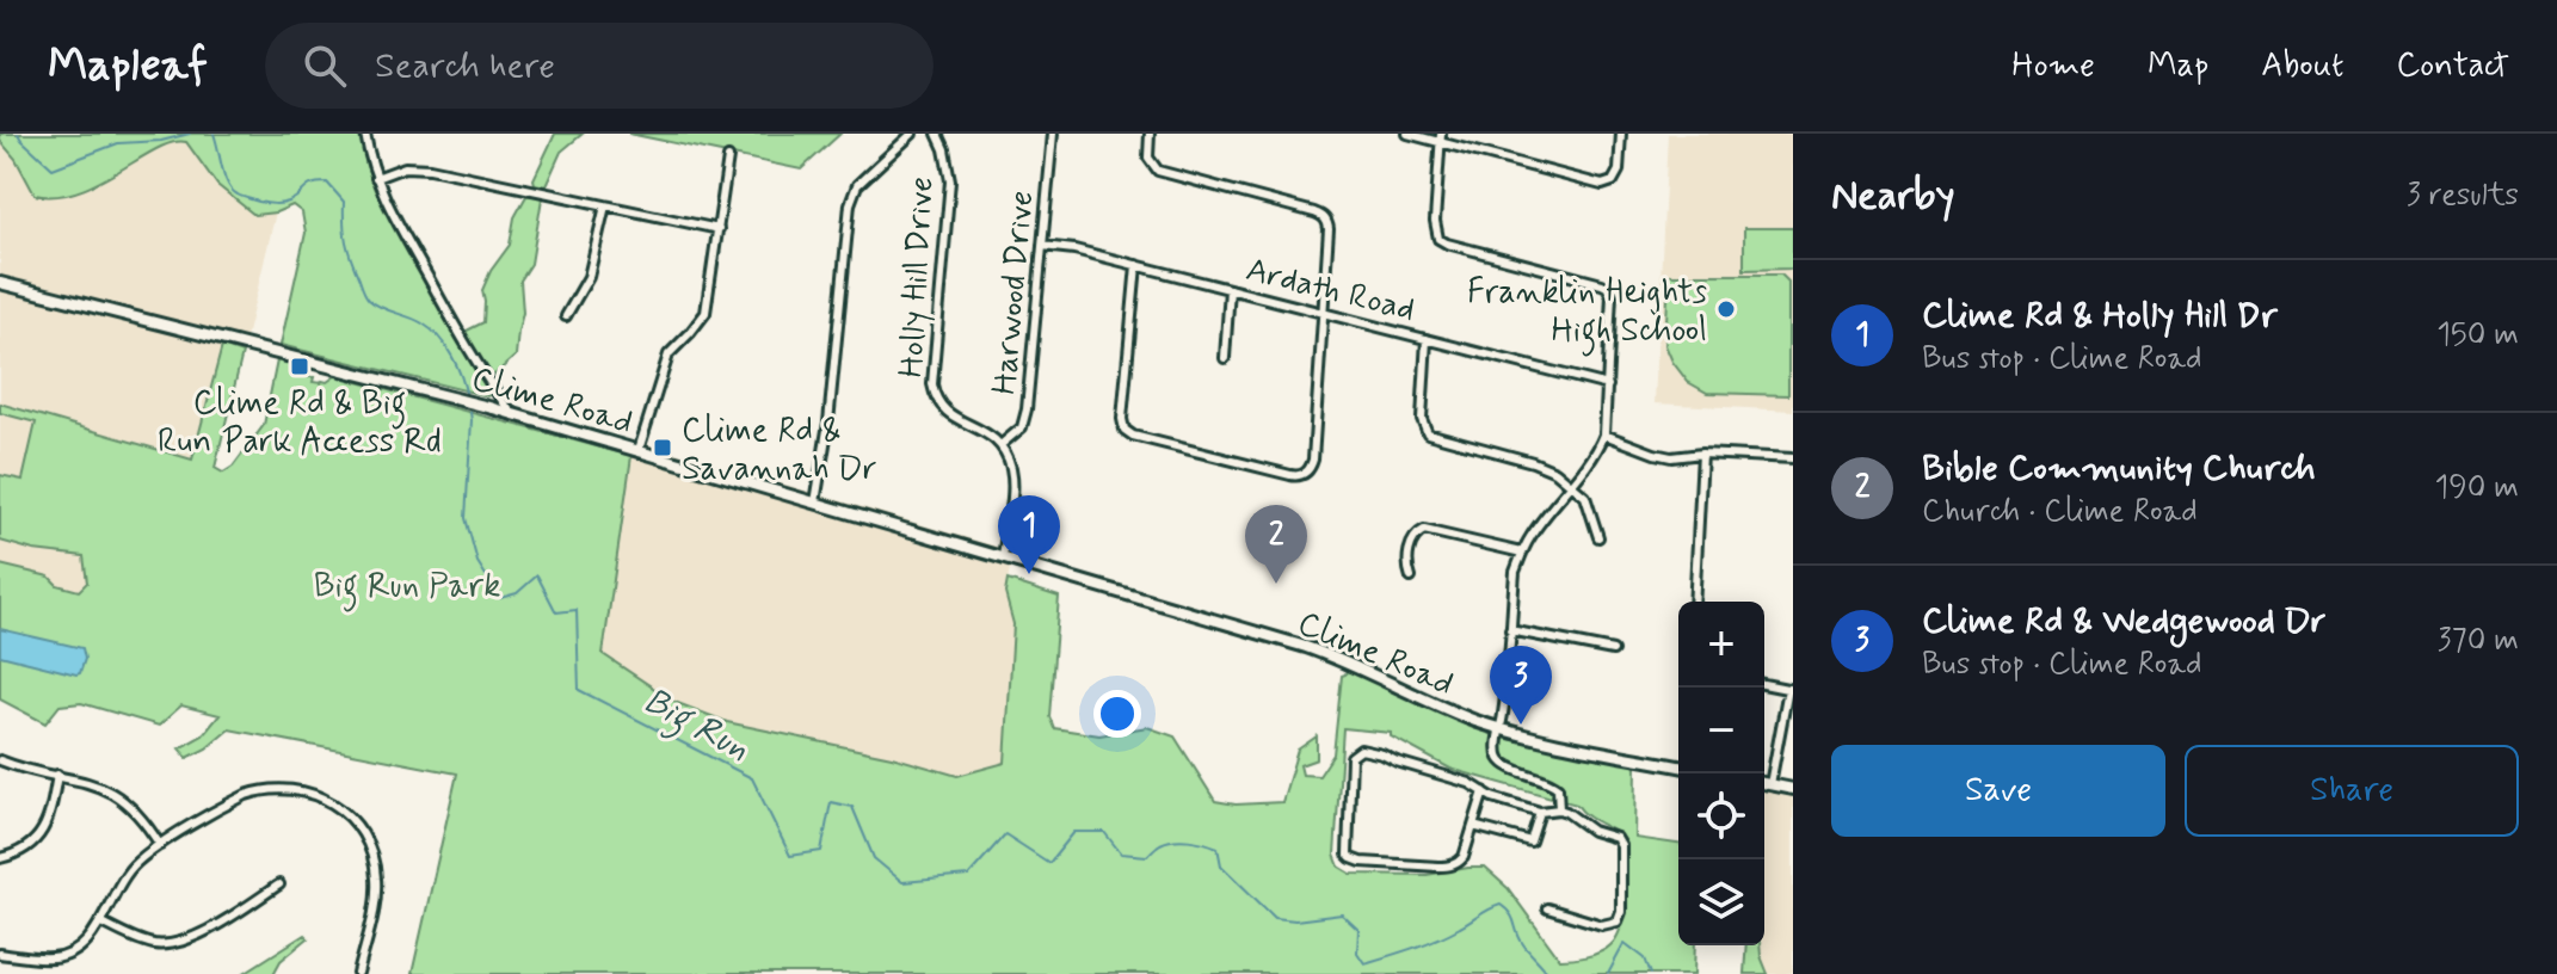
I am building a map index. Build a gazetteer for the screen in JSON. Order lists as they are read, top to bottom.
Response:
{
  "streets": {
    "main road": ["Clime Road"],
    "street": ["Holly Hill Drive", "Ardath Road", "Harwood Drive"]
  },
  "crossings": [
    ["Holly Hill Drive", "Harwood Drive"],
    ["Ardath Road", "Harwood Drive"]
  ],
  "water": ["Big Run"],
  "parks": ["Big Run Park"],
  "places": {
    "other": ["Franklin Heights High School"],
    "transit": ["Clime Rd & Big Run Park Access Rd", "Clime Rd & Savannah Dr"]
  },
  "page": {
    "header": "Mapleaf",
    "search": "Search here",
    "nav": [
      "Home",
      "Map",
      "About",
      "Contact"
    ],
    "heading": ["Nearby", "3 results"],
    "list": [
      {
        "mark": "1",
        "name": "Clime Rd & Holly Hill Dr",
        "note": "Bus stop · Clime Road",
        "value": "150 m"
      },
      {
        "mark": "2",
        "name": "Bible Community Church",
        "note": "Church · Clime Road",
        "value": "190 m"
      },
      {
        "mark": "3",
        "name": "Clime Rd & Wedgewood Dr",
        "note": "Bus stop · Clime Road",
        "value": "370 m"
      }
    ],
    "pins": ["1", "2", "3"],
    "map_buttons": ["+", "−"],
    "buttons": ["Save", "Share"]
  }
}
